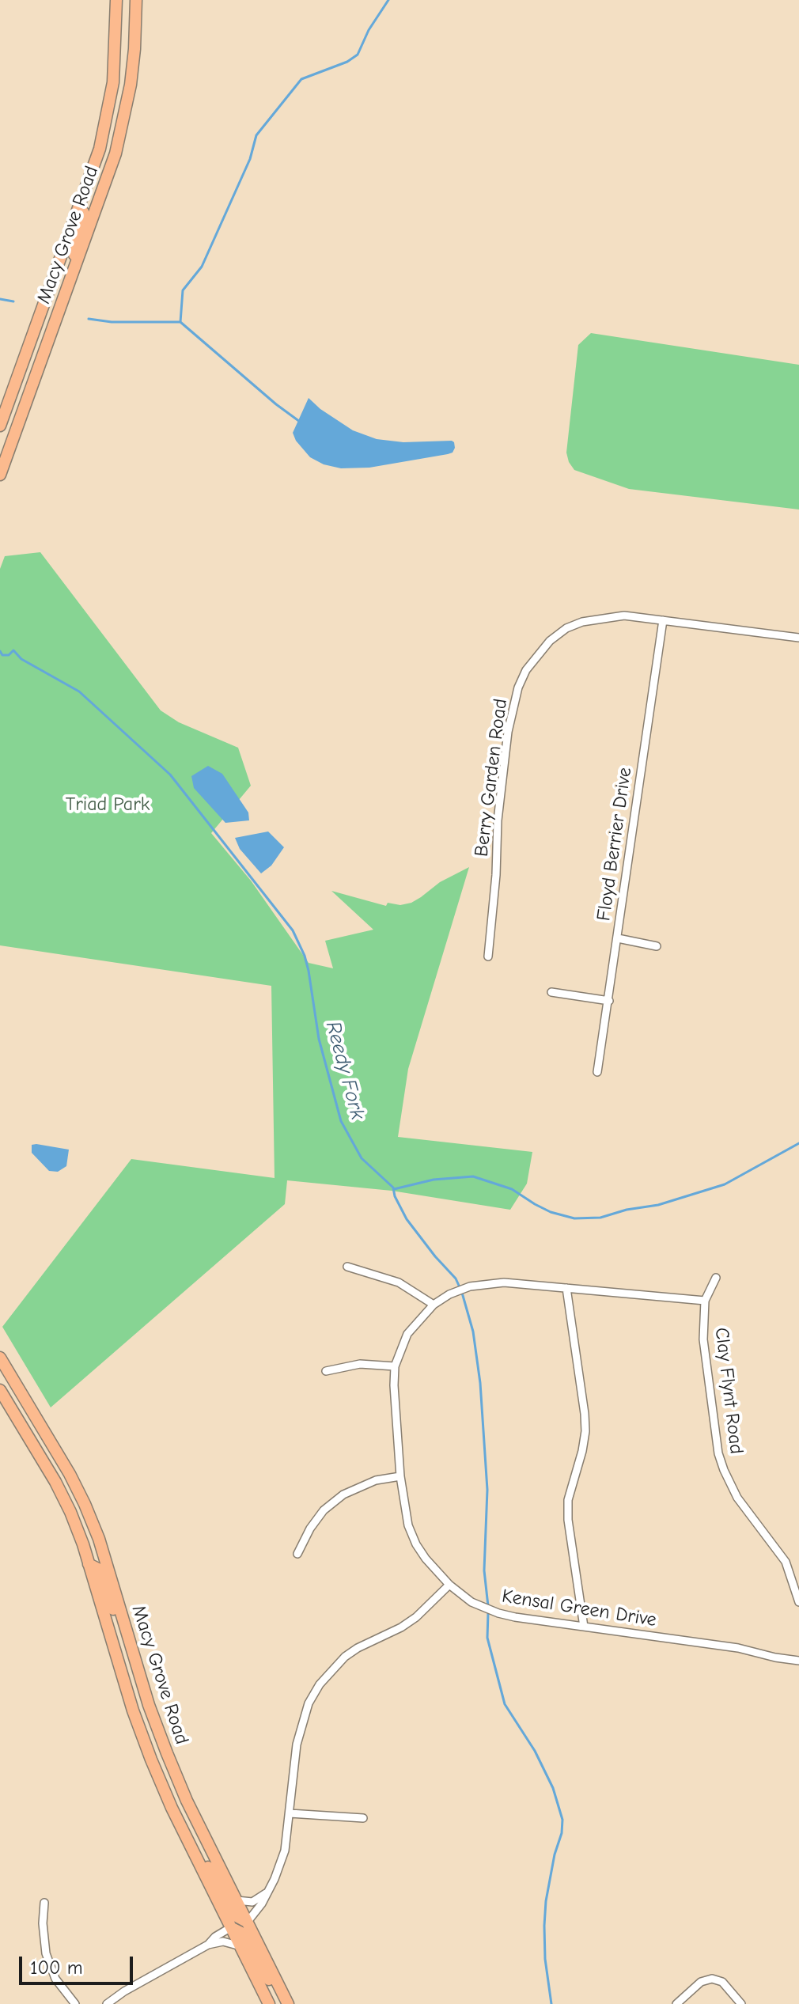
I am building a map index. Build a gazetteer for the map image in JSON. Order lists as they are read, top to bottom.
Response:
{
  "streets": {
    "main road": ["Macy Grove Road"],
    "street": [
      "Berry Garden Road",
      "Floyd Berrier Drive",
      "Clay Flynt Road",
      "Kensal Green Drive"
    ]
  },
  "crossings": [
    ["Berry Garden Road", "Floyd Berrier Drive"],
    ["Clay Flynt Road", "Kensal Green Drive"]
  ],
  "water": ["Reedy Fork"],
  "parks": ["Triad Park"],
  "scale_bar": "100 m"
}
